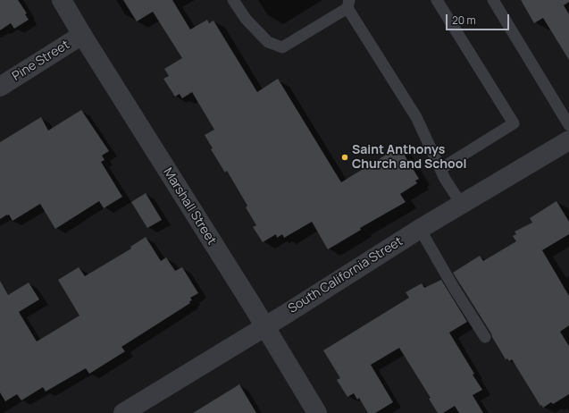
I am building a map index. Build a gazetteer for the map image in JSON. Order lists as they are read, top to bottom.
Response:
{
  "streets": {
    "street": ["Pine Street", "Marshall Street", "South California Street"]
  },
  "crossings": [
    ["Pine Street", "Marshall Street"],
    ["Marshall Street", "South California Street"]
  ],
  "places": ["Saint Anthonys Church and School"],
  "scale_bar": "20 m"
}
